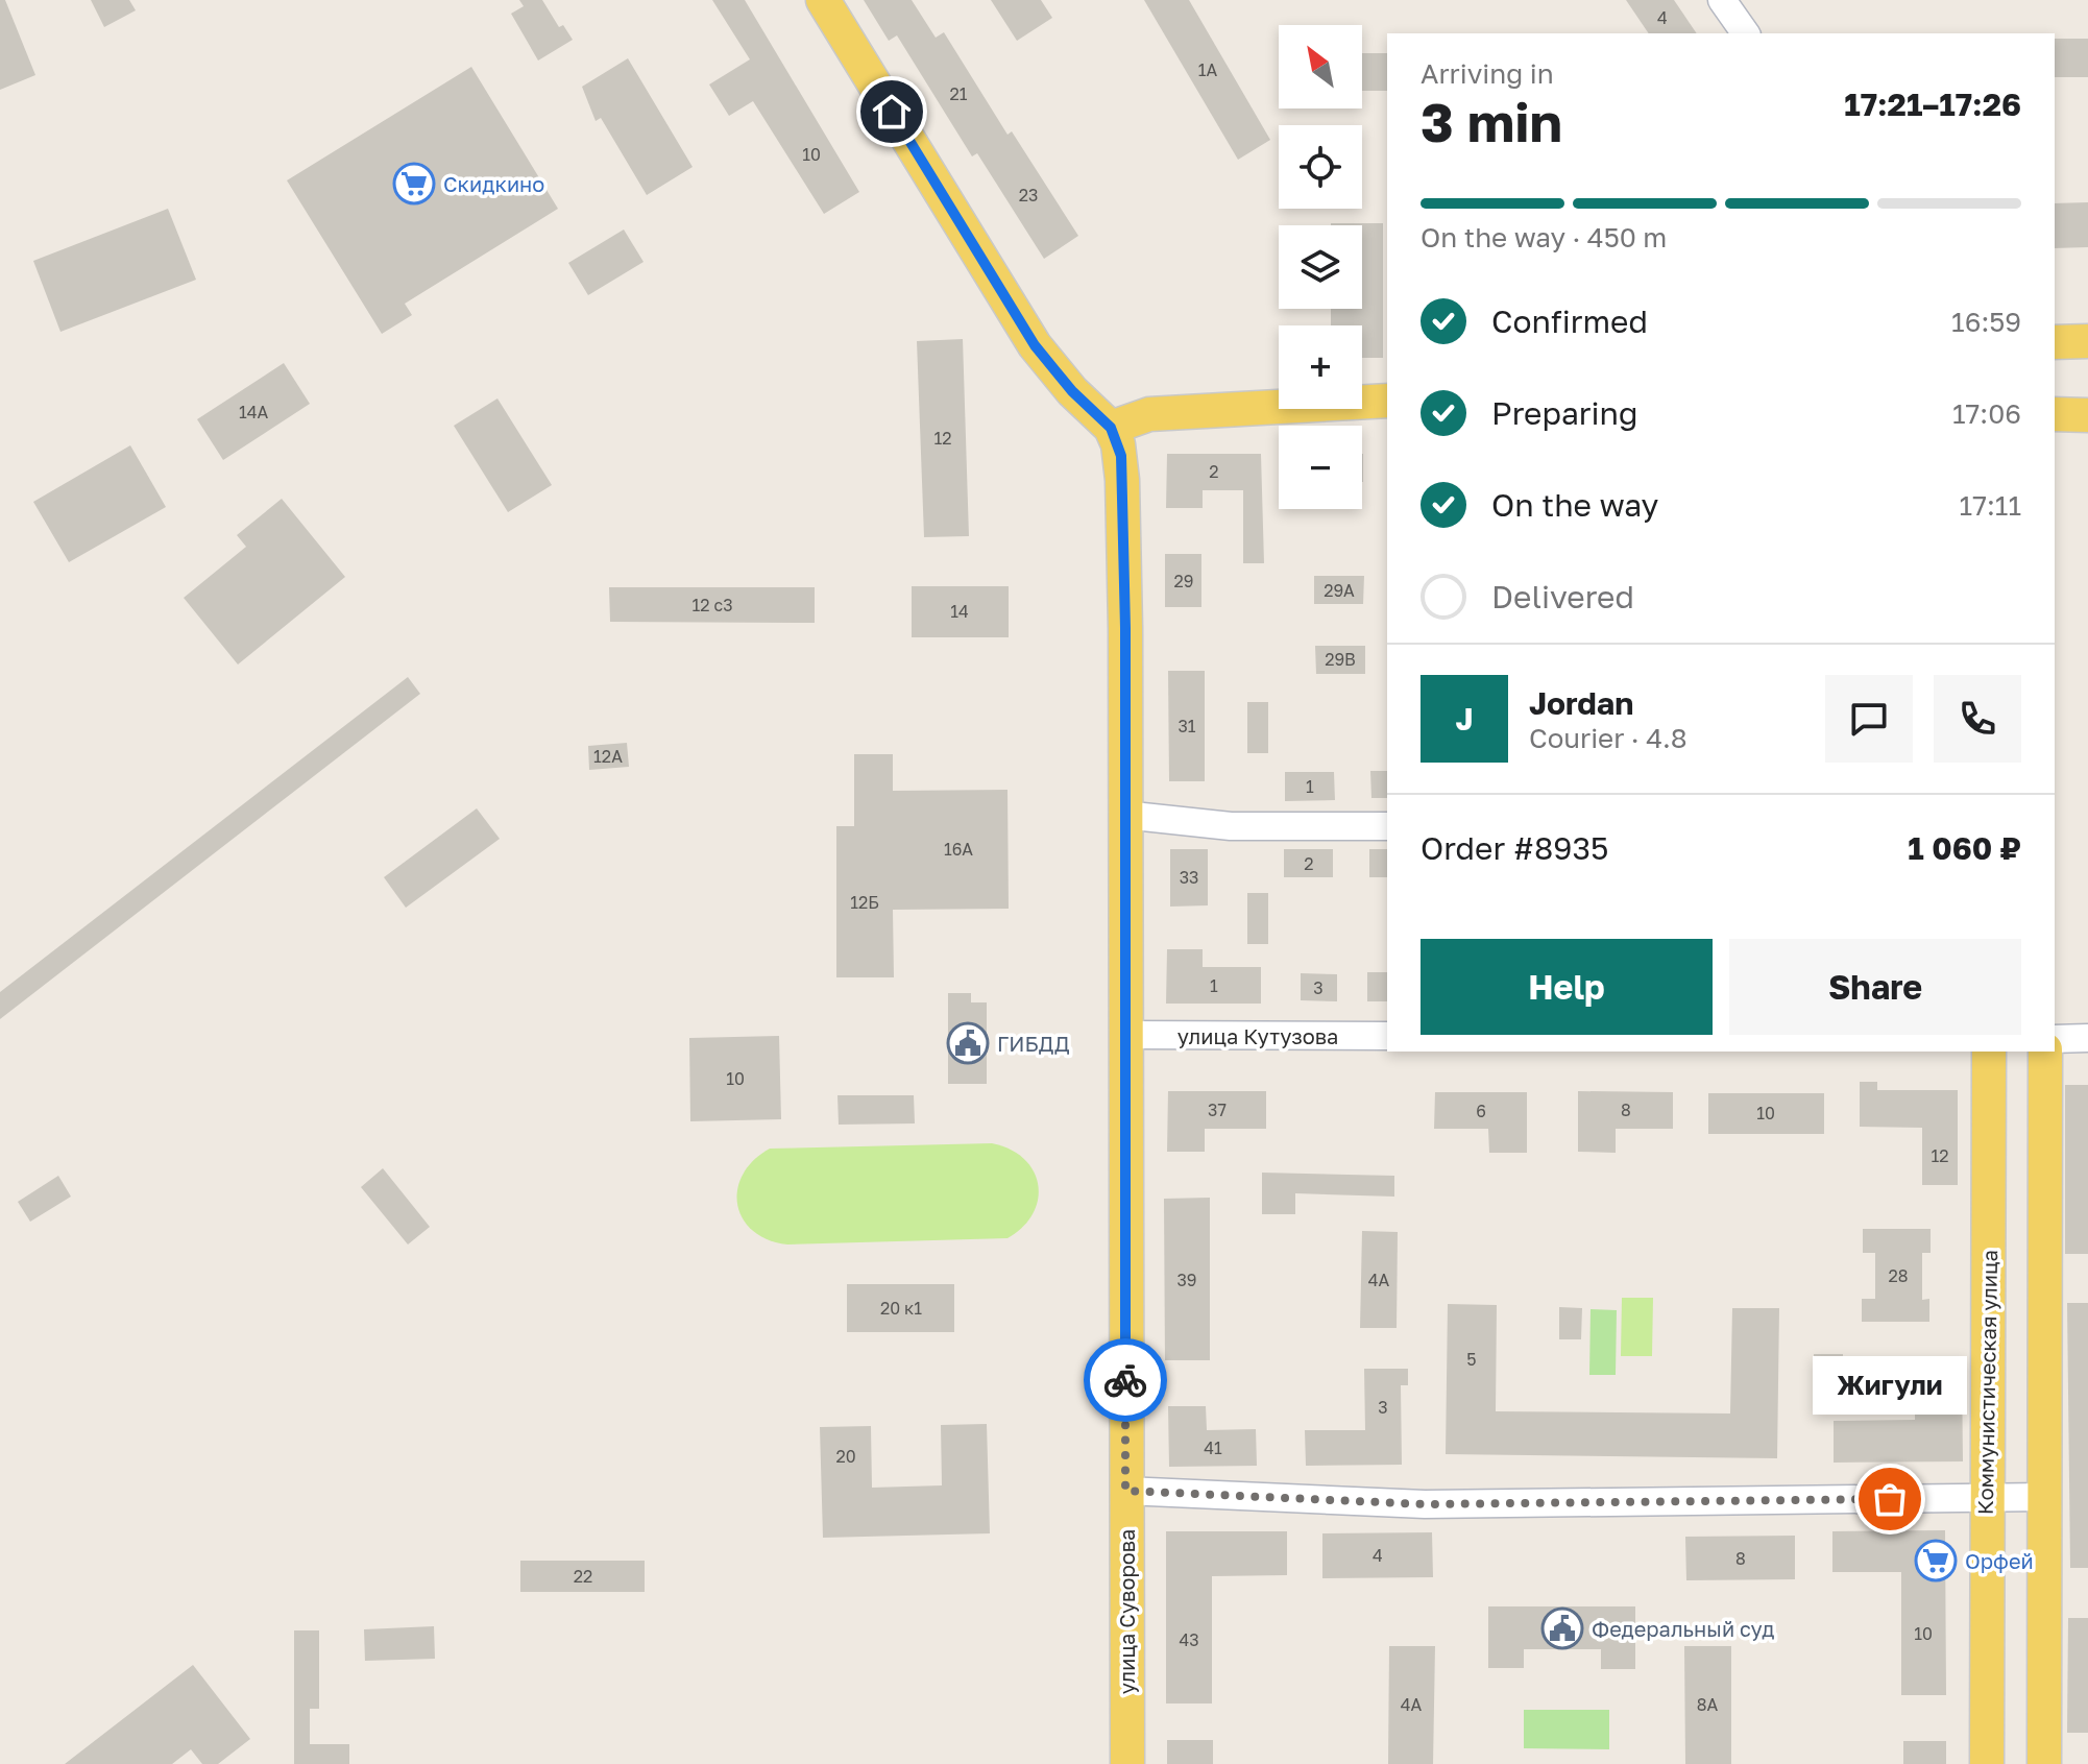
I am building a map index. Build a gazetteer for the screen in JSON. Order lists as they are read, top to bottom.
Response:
{
  "streets": {
    "main road": ["Коммунистическая улица", "улица Суворова"],
    "street": ["улица Кутузова"]
  },
  "crossings": [
    ["улица Кутузова", "улица Суворова"]
  ],
  "places": {
    "supermarket": ["Скидкино", "Орфей"],
    "public building": ["ГИБДД", "Федеральный суд"],
    "other": ["Жигули"]
  },
  "house_numbers": [
    "4",
    "1А",
    "21",
    "10",
    "23",
    "14А",
    "12",
    "2",
    "29",
    "29А",
    "12 с3",
    "14",
    "29В",
    "31",
    "12А",
    "1",
    "16А",
    "2",
    "33",
    "12Б",
    "1",
    "3",
    "10",
    "37",
    "8",
    "6",
    "10",
    "12",
    "28",
    "39",
    "4А",
    "20 к1",
    "5",
    "3",
    "41",
    "20",
    "4",
    "8",
    "22",
    "10",
    "43",
    "4А",
    "8А"
  ],
  "north": "top left",
  "page": {
    "map_buttons": ["+", "−"],
    "heading": ["3 min", "Arriving in", "17:21–17:26"],
    "panel": [
      "Jordan",
      "Courier · 4.8",
      "Order #8935",
      "1 060 ₽"
    ],
    "bar": "On the way · 450 m",
    "list": [
      ["Confirmed", "16:59"],
      ["Preparing", "17:06"],
      ["On the way", "17:11"],
      "Delivered"
    ],
    "round": "J",
    "buttons": ["Help", "Share"],
    "bubble": "Жигули"
  }
}
